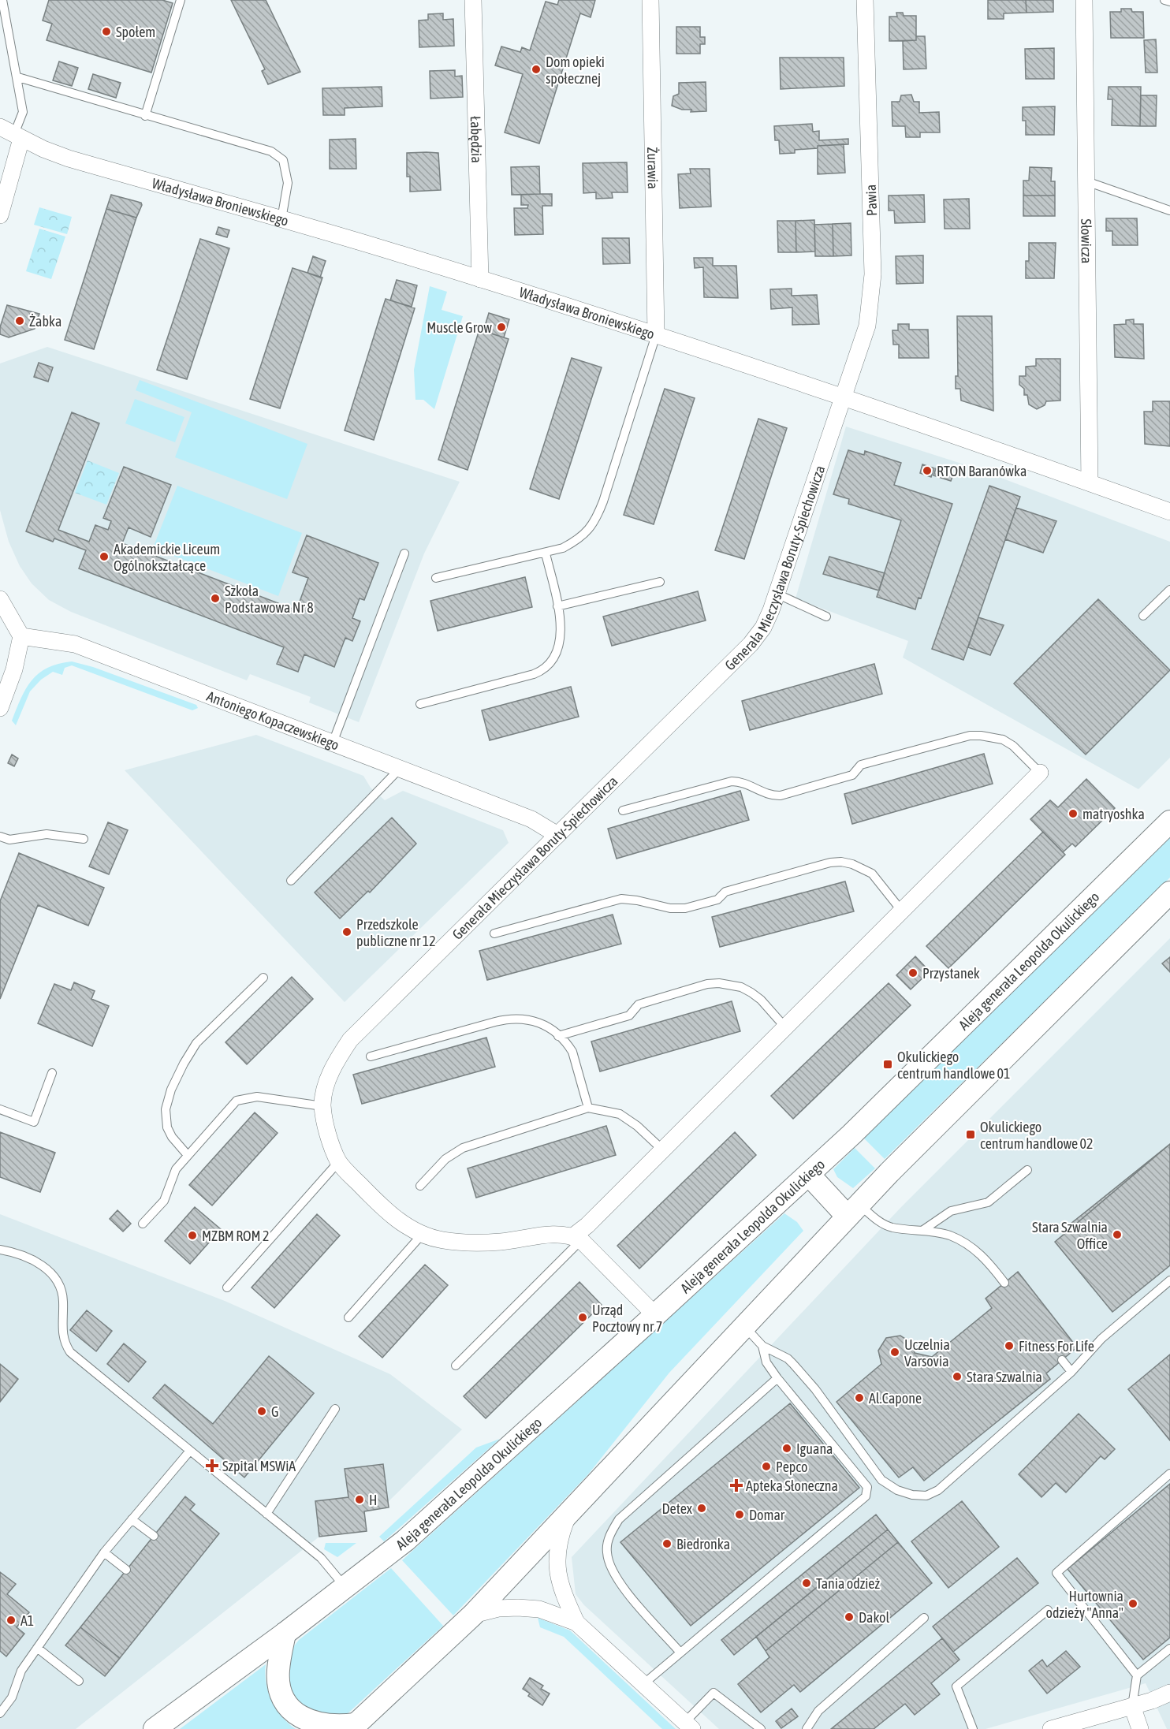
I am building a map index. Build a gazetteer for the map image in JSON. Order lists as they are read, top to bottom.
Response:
{
  "streets": {
    "main road": ["Aleja generała Leopolda Okulickiego"],
    "street": [
      "Łabędzia",
      "Żurawia",
      "Pawia",
      "Władysława Broniewskiego",
      "Słowicza",
      "Generała Mieczysława Boruty-Spiechowicza",
      "Antoniego Kopaczewskiego"
    ]
  },
  "crossings": [
    ["Łabędzia", "Władysława Broniewskiego"],
    ["Żurawia", "Władysława Broniewskiego"],
    ["Pawia", "Władysława Broniewskiego"],
    ["Pawia", "Generała Mieczysława Boruty-Spiechowicza"],
    ["Władysława Broniewskiego", "Słowicza"],
    ["Władysława Broniewskiego", "Generała Mieczysława Boruty-Spiechowicza"],
    ["Generała Mieczysława Boruty-Spiechowicza", "Antoniego Kopaczewskiego"]
  ],
  "places": {
    "other": [
      "Społem",
      "Dom opieki społecznej",
      "Żabka",
      "Muscle Grow",
      "RTON Baranówka",
      "Akademickie Liceum Ogólnokształcące",
      "Szkoła Podstawowa Nr 8",
      "matryoshka",
      "Przedszkole publiczne nr 12",
      "Przystanek",
      "Stara Szwalnia Office",
      "MZBM ROM 2",
      "Urząd Pocztowy nr 7",
      "Fitness For Life",
      "Uczelnia Varsovia",
      "Stara Szwalnia",
      "Al.Capone",
      "G",
      "Iguana",
      "Pepco",
      "H",
      "Detex",
      "Domar",
      "Biedronka",
      "Tania odzież",
      "Hurtownia odzieży \"Anna\"",
      "Dakol",
      "A1"
    ],
    "transit": ["Okulickiego centrum handlowe 01", "Okulickiego centrum handlowe 02"],
    "health": ["Szpital MSWiA", "Apteka Słoneczna"]
  }
}
